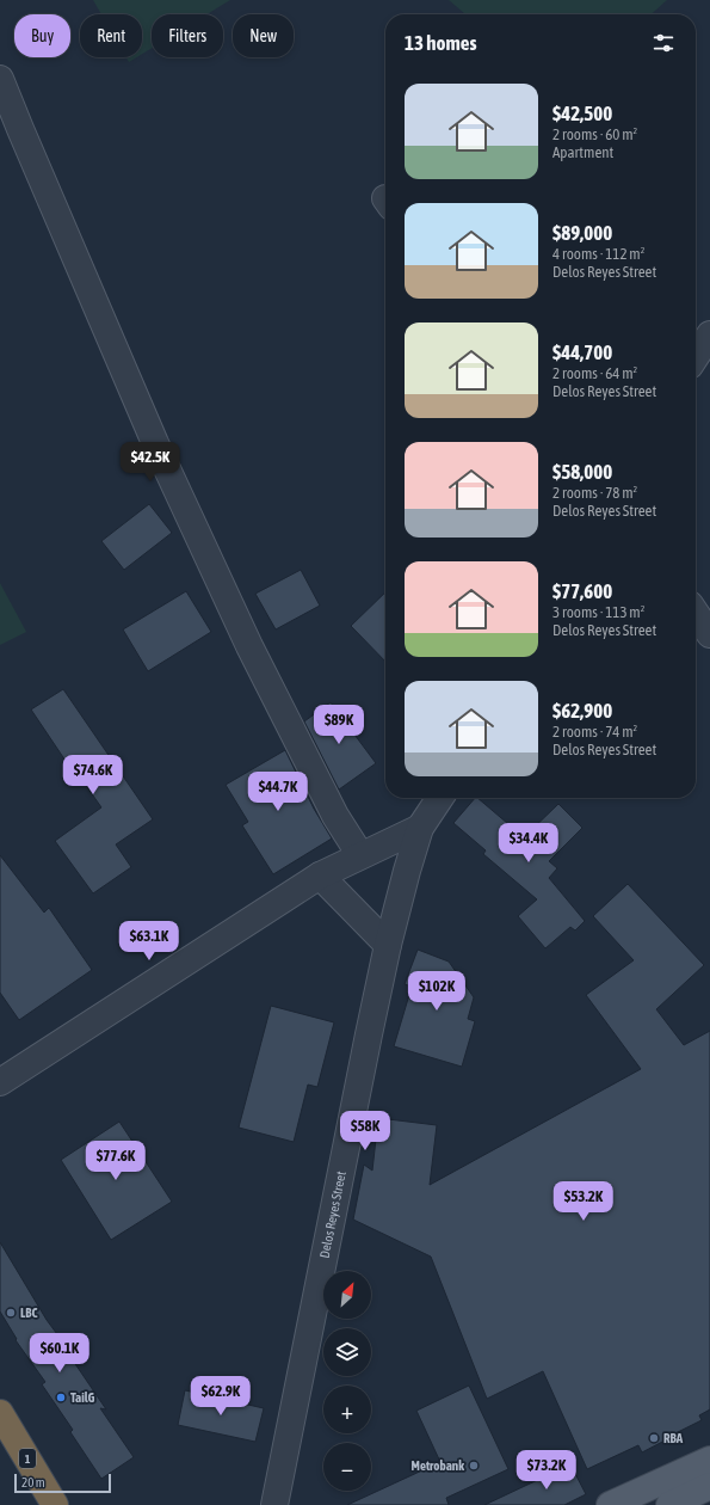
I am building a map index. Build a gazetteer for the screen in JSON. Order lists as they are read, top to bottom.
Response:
{
  "streets": {
    "highway": ["1"],
    "street": ["Delos Reyes Street"]
  },
  "places": [
    "LBC",
    "TailG",
    "RBA",
    "Metrobank"
  ],
  "scale_bar": "20 m",
  "north": "top right",
  "page": {
    "chip": [
      "Buy",
      "Rent",
      "Filters",
      "New"
    ],
    "heading": "13 homes",
    "list": [
      {
        "name": "$42,500",
        "note": "2 rooms · 60 m² · Apartment"
      },
      {
        "name": "$89,000",
        "note": "4 rooms · 112 m² · Delos Reyes Street"
      },
      {
        "name": "$44,700",
        "note": "2 rooms · 64 m² · Delos Reyes Street"
      },
      {
        "name": "$58,000",
        "note": "2 rooms · 78 m² · Delos Reyes Street"
      },
      {
        "name": "$77,600",
        "note": "3 rooms · 113 m² · Delos Reyes Street"
      },
      {
        "name": "$62,900",
        "note": "2 rooms · 74 m² · Delos Reyes Street"
      }
    ],
    "price": [
      "$42.5K",
      "$89K",
      "$74.6K",
      "$44.7K",
      "$34.4K",
      "$63.1K",
      "$102K",
      "$58K",
      "$77.6K",
      "$53.2K",
      "$60.1K",
      "$62.9K",
      "$73.2K"
    ],
    "map_buttons": ["+", "−"],
    "scale": "20 m"
  }
}
